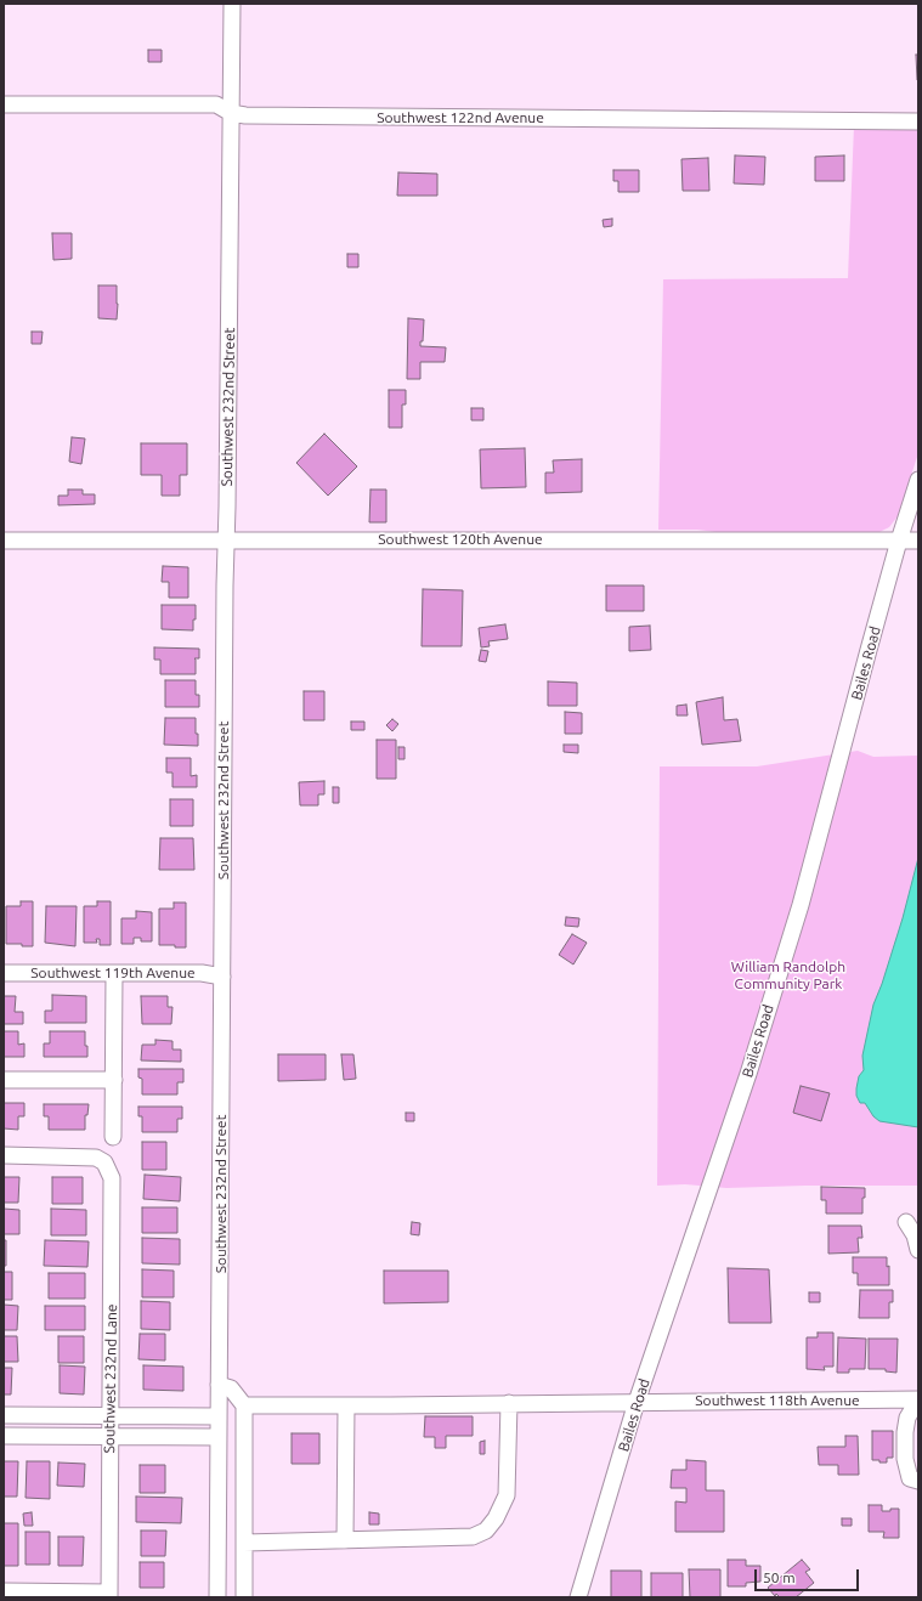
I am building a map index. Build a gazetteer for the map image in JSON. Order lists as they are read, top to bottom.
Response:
{
  "streets": {
    "street": [
      "Southwest 122nd Avenue",
      "Southwest 232nd Street",
      "Southwest 120th Avenue",
      "Bailes Road",
      "Southwest 119th Avenue",
      "Southwest 232nd Lane",
      "Southwest 118th Avenue"
    ]
  },
  "crossings": [
    ["Southwest 122nd Avenue", "Southwest 232nd Street"],
    ["Southwest 232nd Street", "Southwest 120th Avenue"],
    ["Southwest 232nd Street", "Southwest 119th Avenue"],
    ["Southwest 120th Avenue", "Bailes Road"],
    ["Bailes Road", "Southwest 118th Avenue"]
  ],
  "parks": ["William Randolph Community Park"],
  "scale_bar": "50 m"
}
